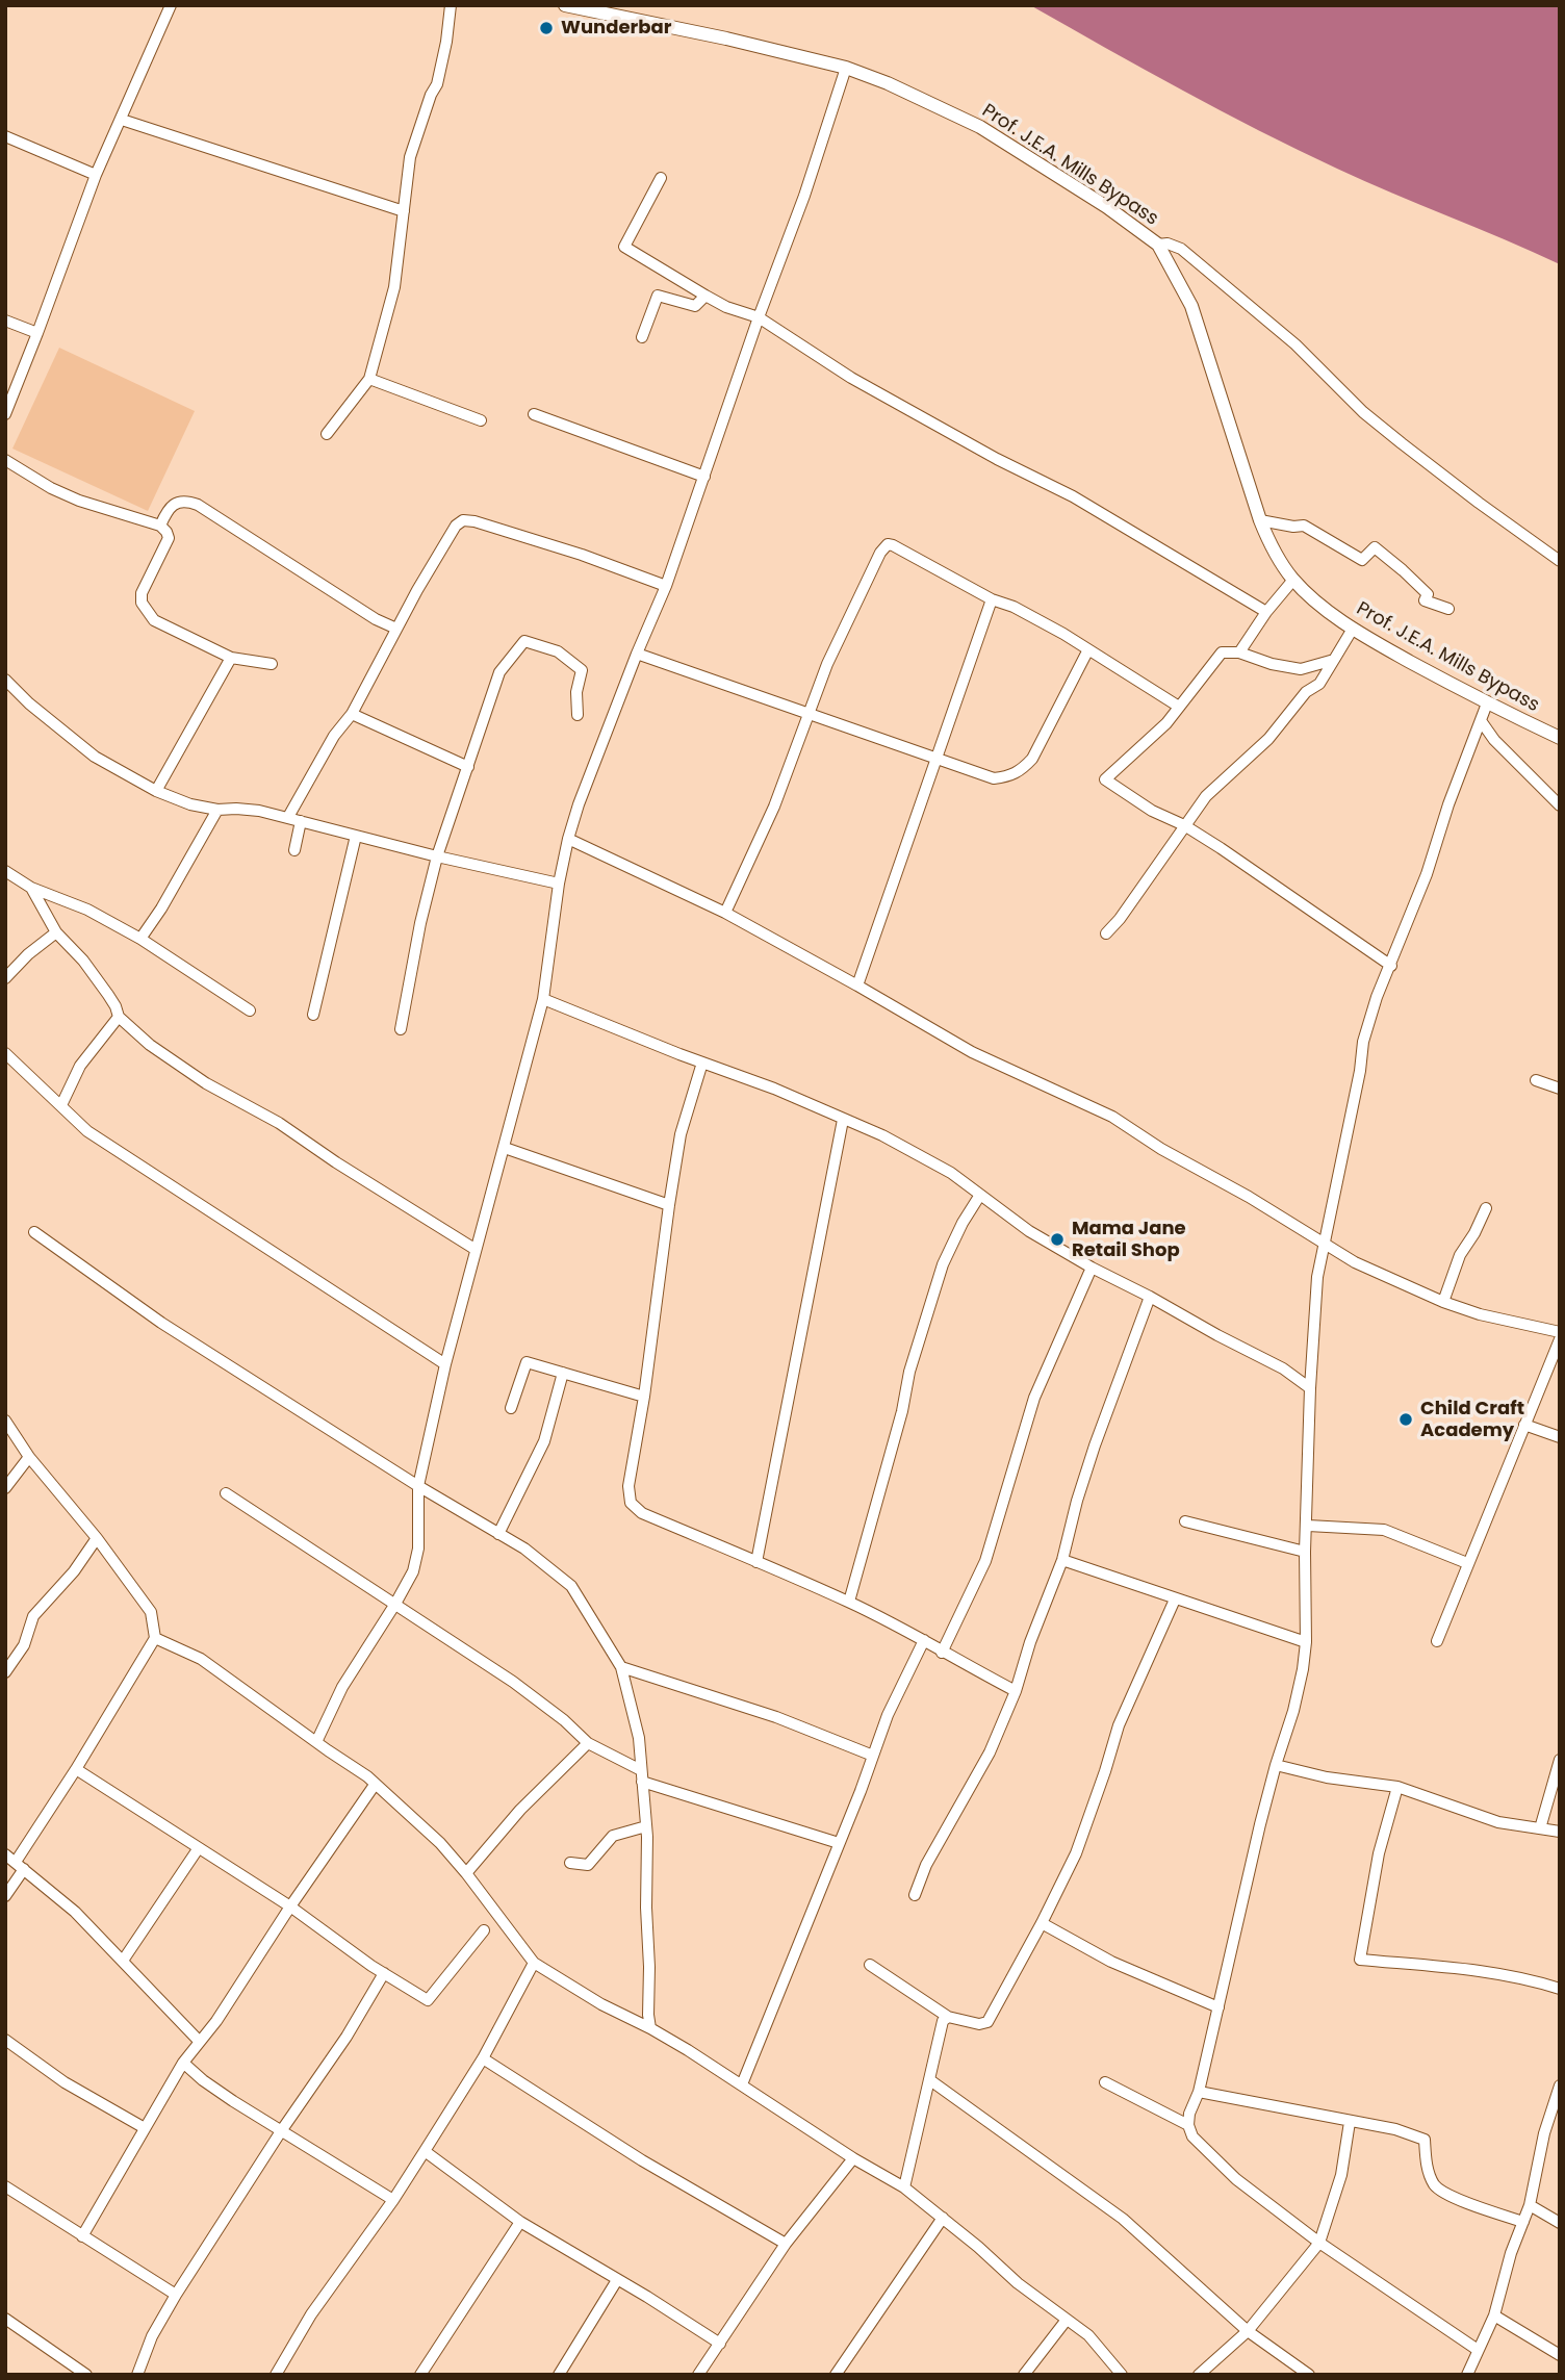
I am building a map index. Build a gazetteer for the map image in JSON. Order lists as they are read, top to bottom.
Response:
{
  "streets": {
    "street": ["Prof. J.E.A. Mills Bypass"]
  },
  "places": ["Wunderbar", "Mama Jane Retail Shop", "Child Craft Academy"]
}
